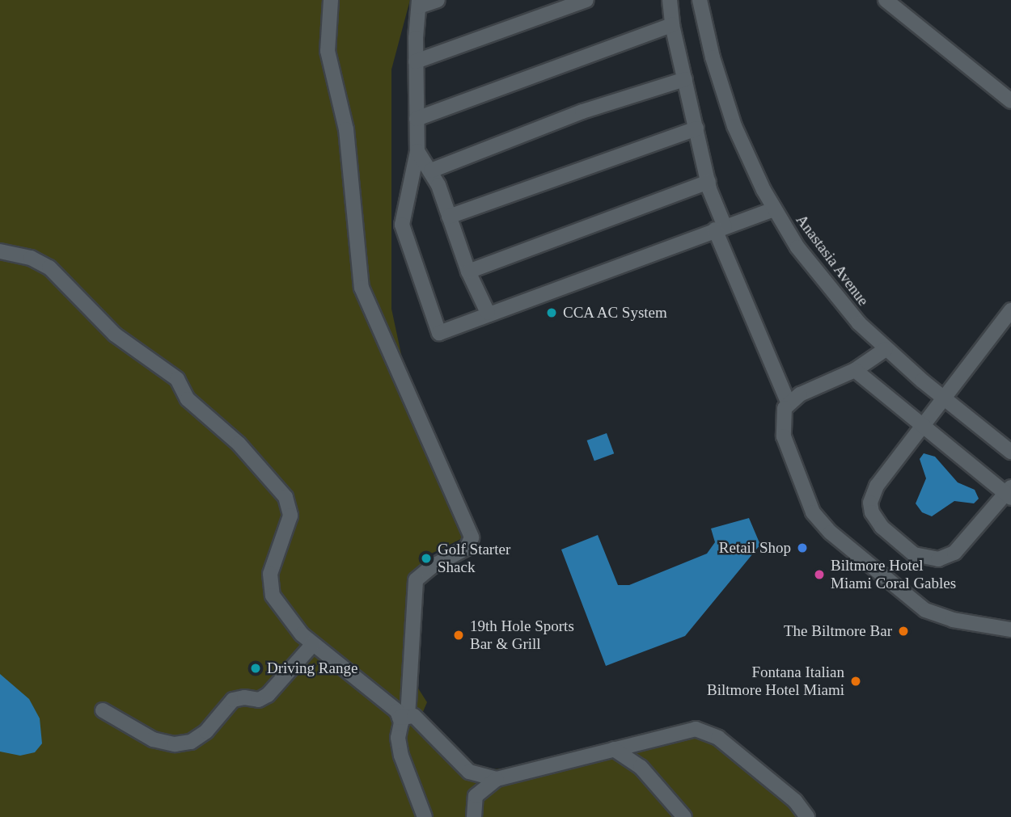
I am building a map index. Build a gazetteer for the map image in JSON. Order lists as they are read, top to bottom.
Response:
{
  "streets": {
    "street": ["Anastasia Avenue"]
  },
  "places": [
    "CCA AC System",
    "Retail Shop",
    "Golf Starter Shack",
    "Biltmore Hotel Miami Coral Gables",
    "The Biltmore Bar",
    "19th Hole Sports Bar & Grill",
    "Driving Range",
    "Fontana Italian Biltmore Hotel Miami"
  ]
}
